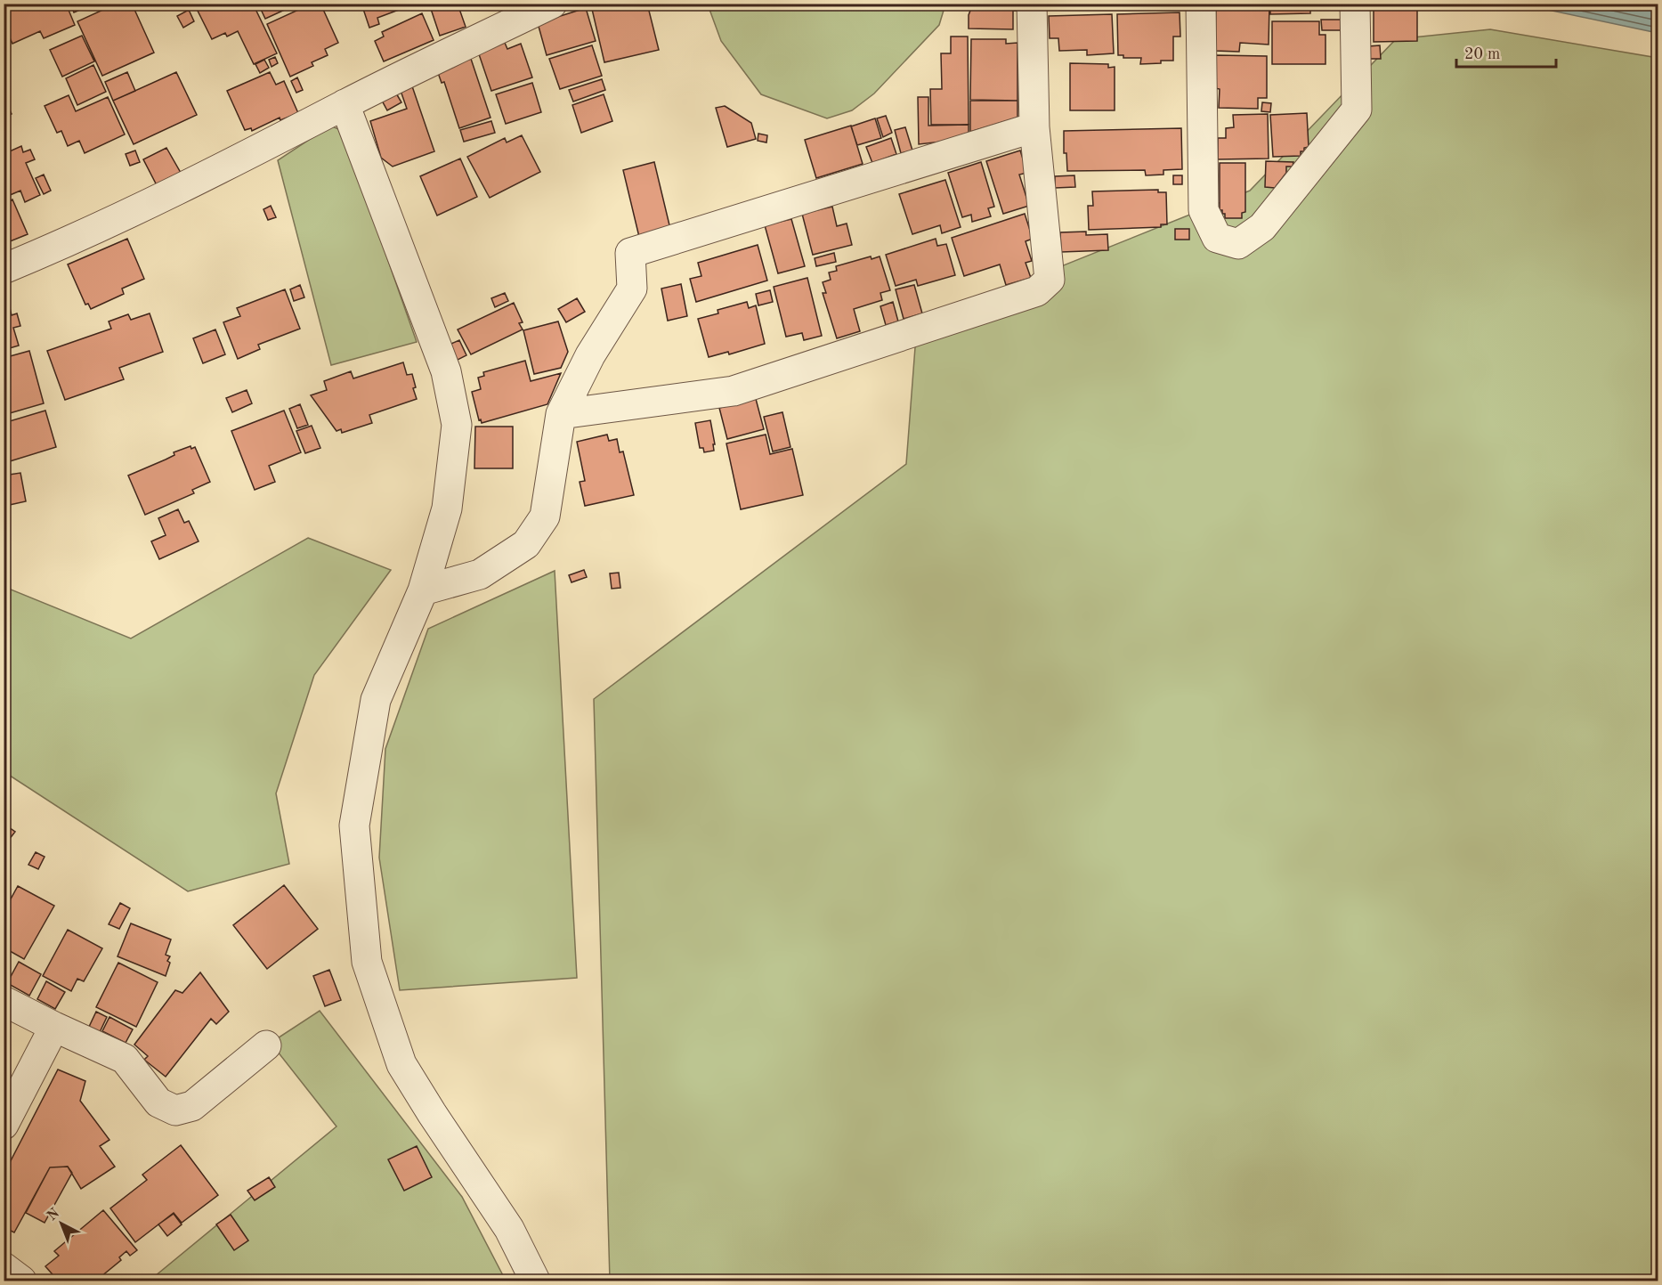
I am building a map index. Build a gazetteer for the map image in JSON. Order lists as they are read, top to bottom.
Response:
{
  "scale_bar": "20 m",
  "north": "top left"
}
